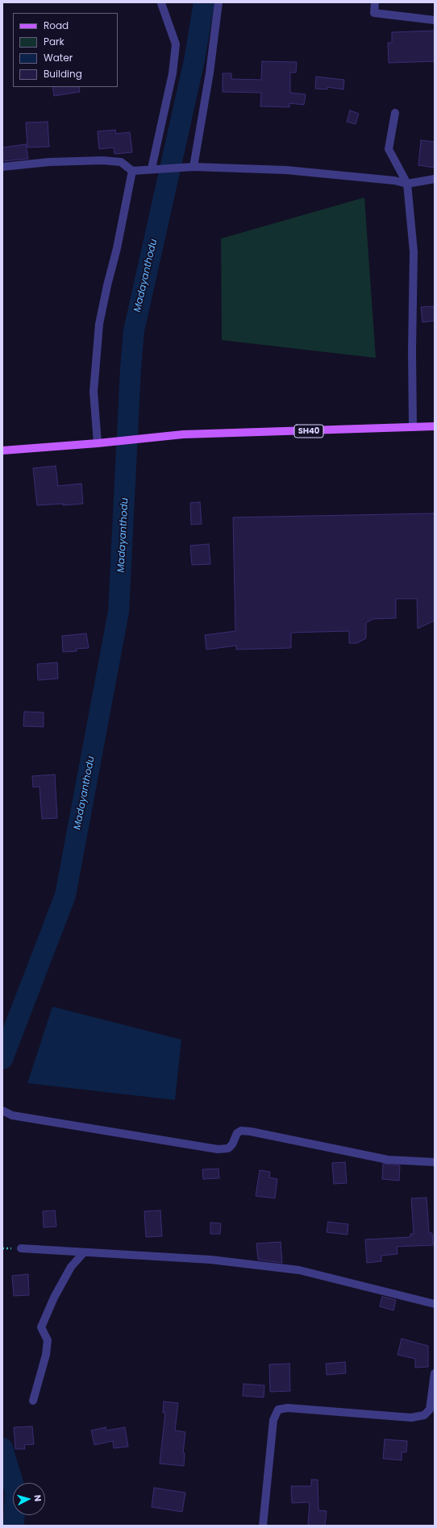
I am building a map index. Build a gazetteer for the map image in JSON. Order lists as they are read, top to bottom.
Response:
{
  "streets": {
    "main road": ["SH40"]
  },
  "water": ["Madayanthodu"],
  "legend": [
    "Road",
    "Park",
    "Water",
    "Building"
  ],
  "north": "right"
}
